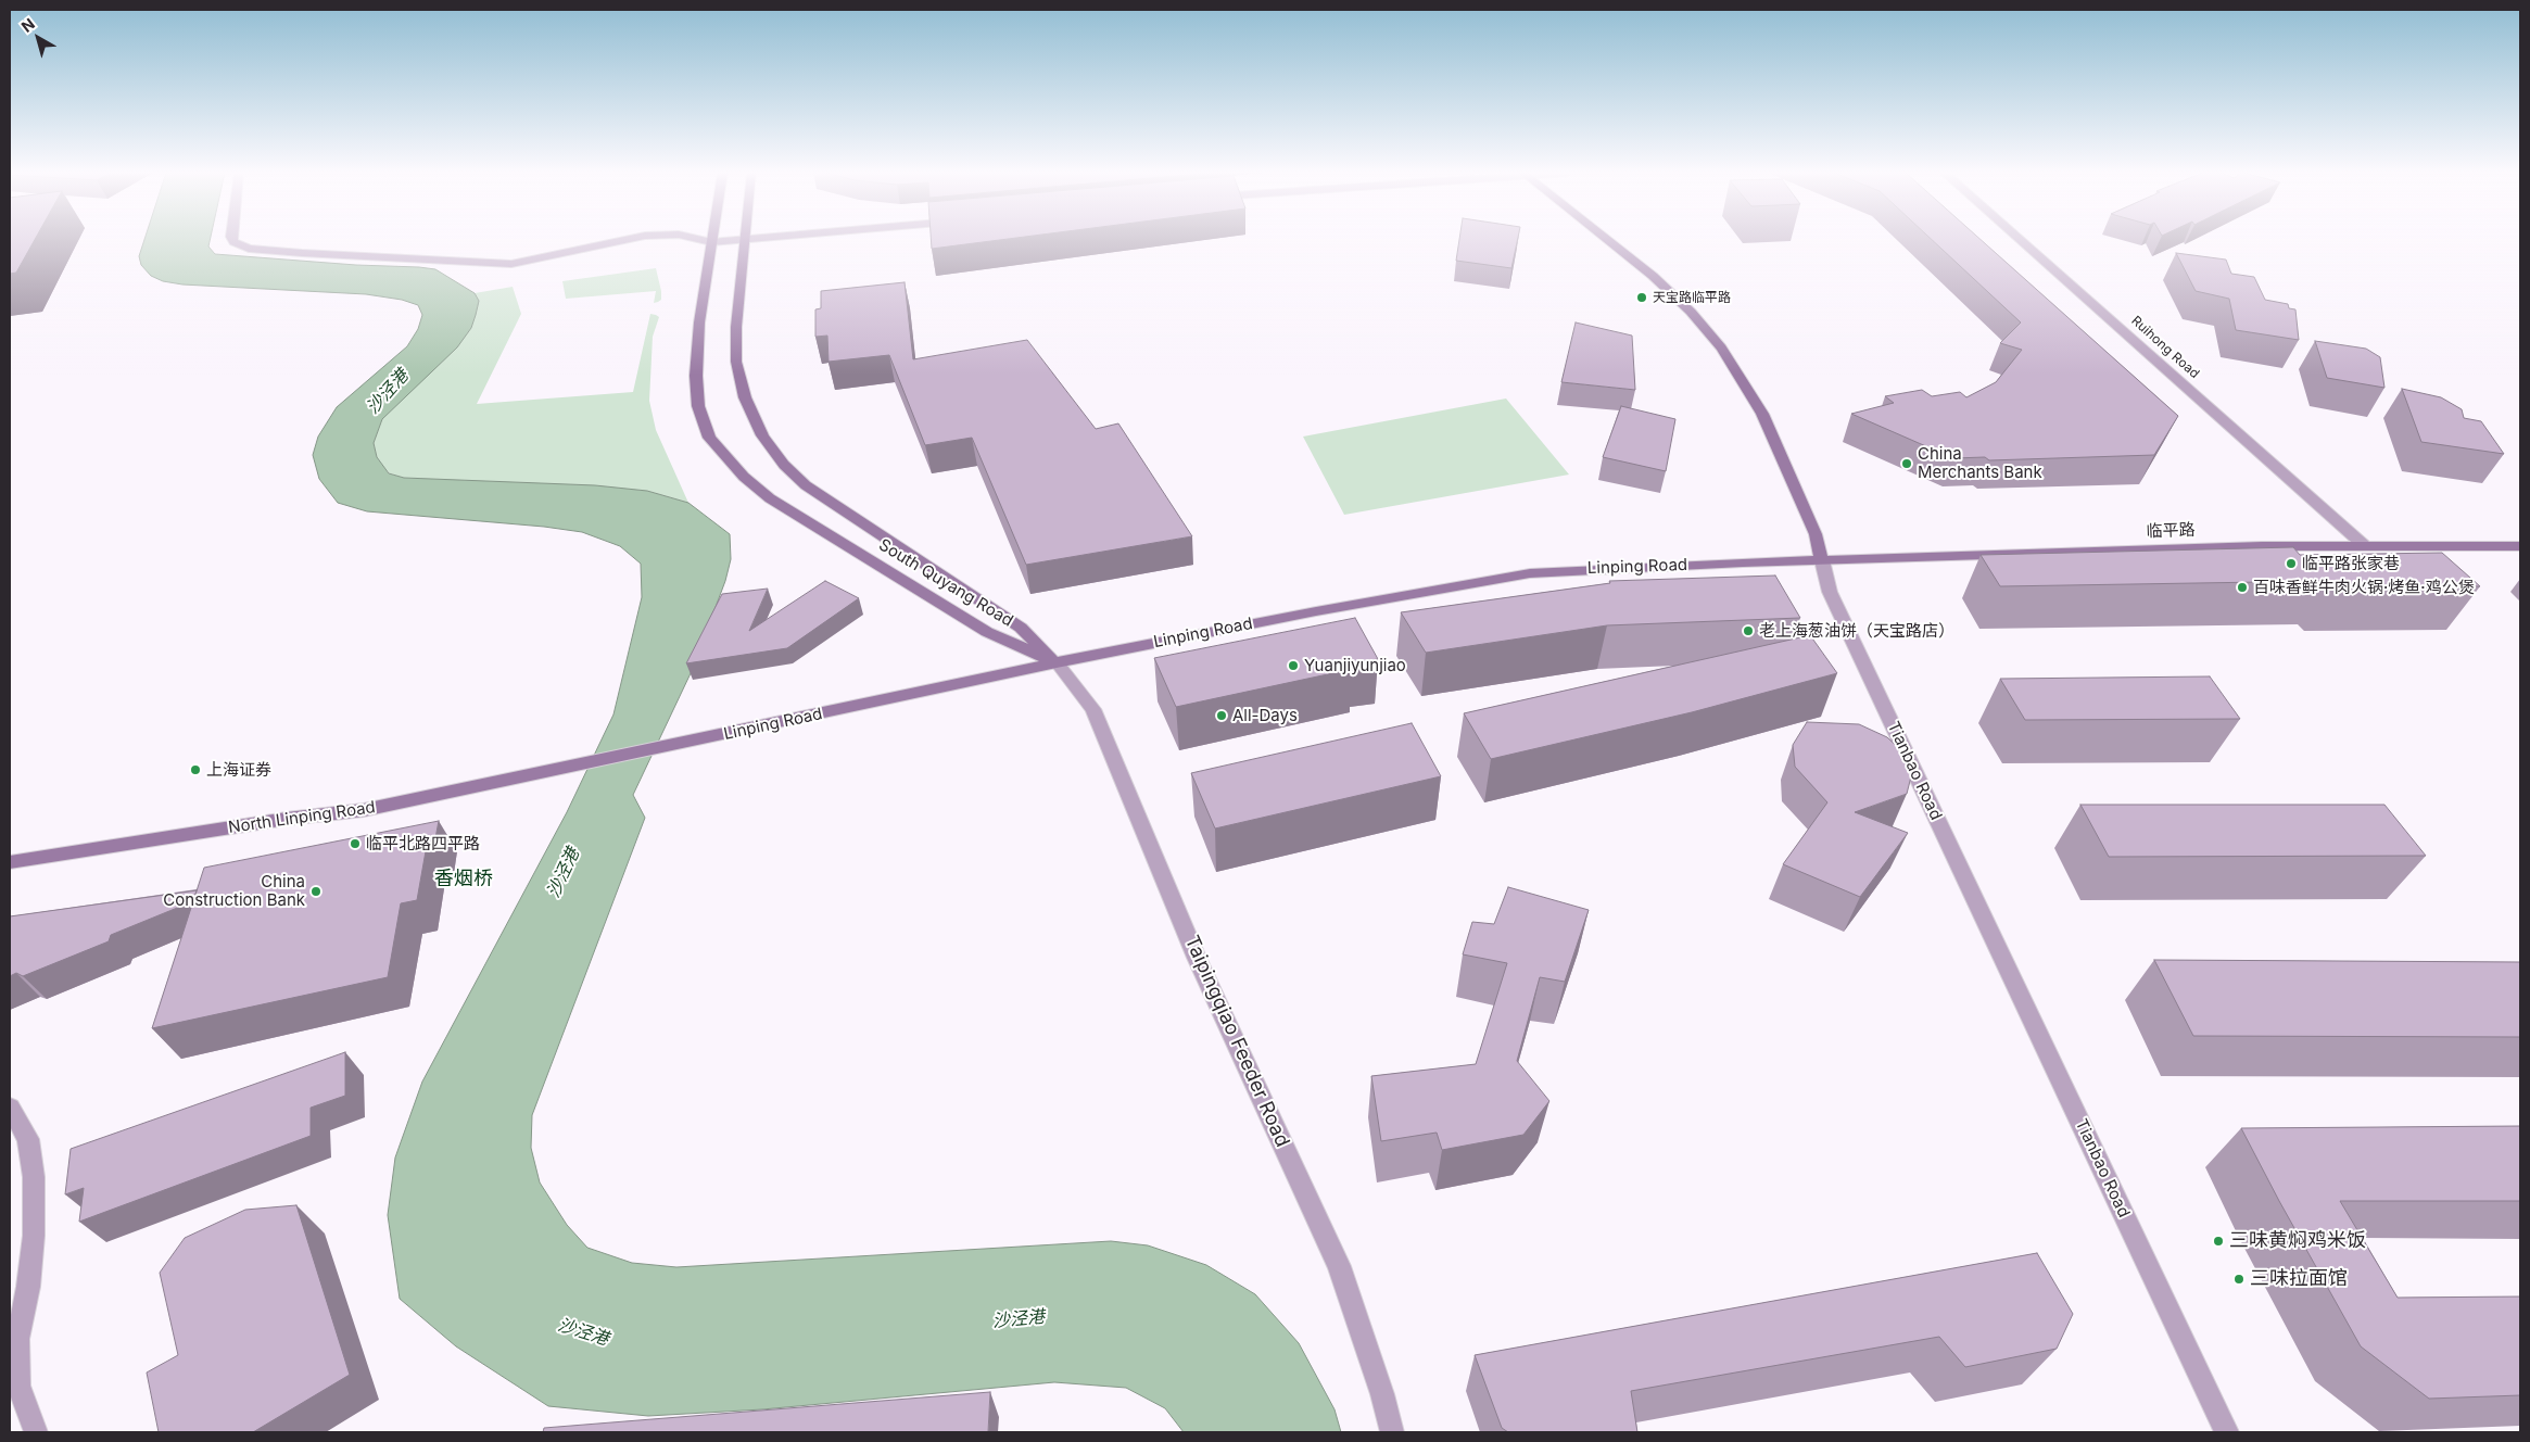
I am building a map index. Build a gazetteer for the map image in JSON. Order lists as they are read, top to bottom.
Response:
{
  "streets": {
    "main road": [
      "临平路",
      "Linping Road",
      "South Quyang Road",
      "Tianbao Road",
      "North Linping Road"
    ],
    "street": ["Ruihong Road", "Taipingqiao Feeder Road"]
  },
  "crossings": [
    ["Ruihong Road", "临平路"],
    ["临平路", "Linping Road"],
    ["临平路", "Tianbao Road"],
    ["Linping Road", "South Quyang Road"],
    ["Linping Road", "Tianbao Road"],
    ["Linping Road", "North Linping Road"],
    ["Linping Road", "Taipingqiao Feeder Road"],
    ["South Quyang Road", "Taipingqiao Feeder Road"]
  ],
  "districts": ["香烟桥"],
  "water": ["沙泾港"],
  "places": [
    "天宝路临平路",
    "China Merchants Bank",
    "临平路张家巷",
    "百味香鲜牛肉火锅·烤鱼·鸡公煲",
    "老上海葱油饼（天宝路店）",
    "Yuanjiyunjiao",
    "All-Days",
    "上海证券",
    "临平北路四平路",
    "China Construction Bank",
    "三味黄焖鸡米饭",
    "三味拉面馆"
  ],
  "north": "top left"
}
